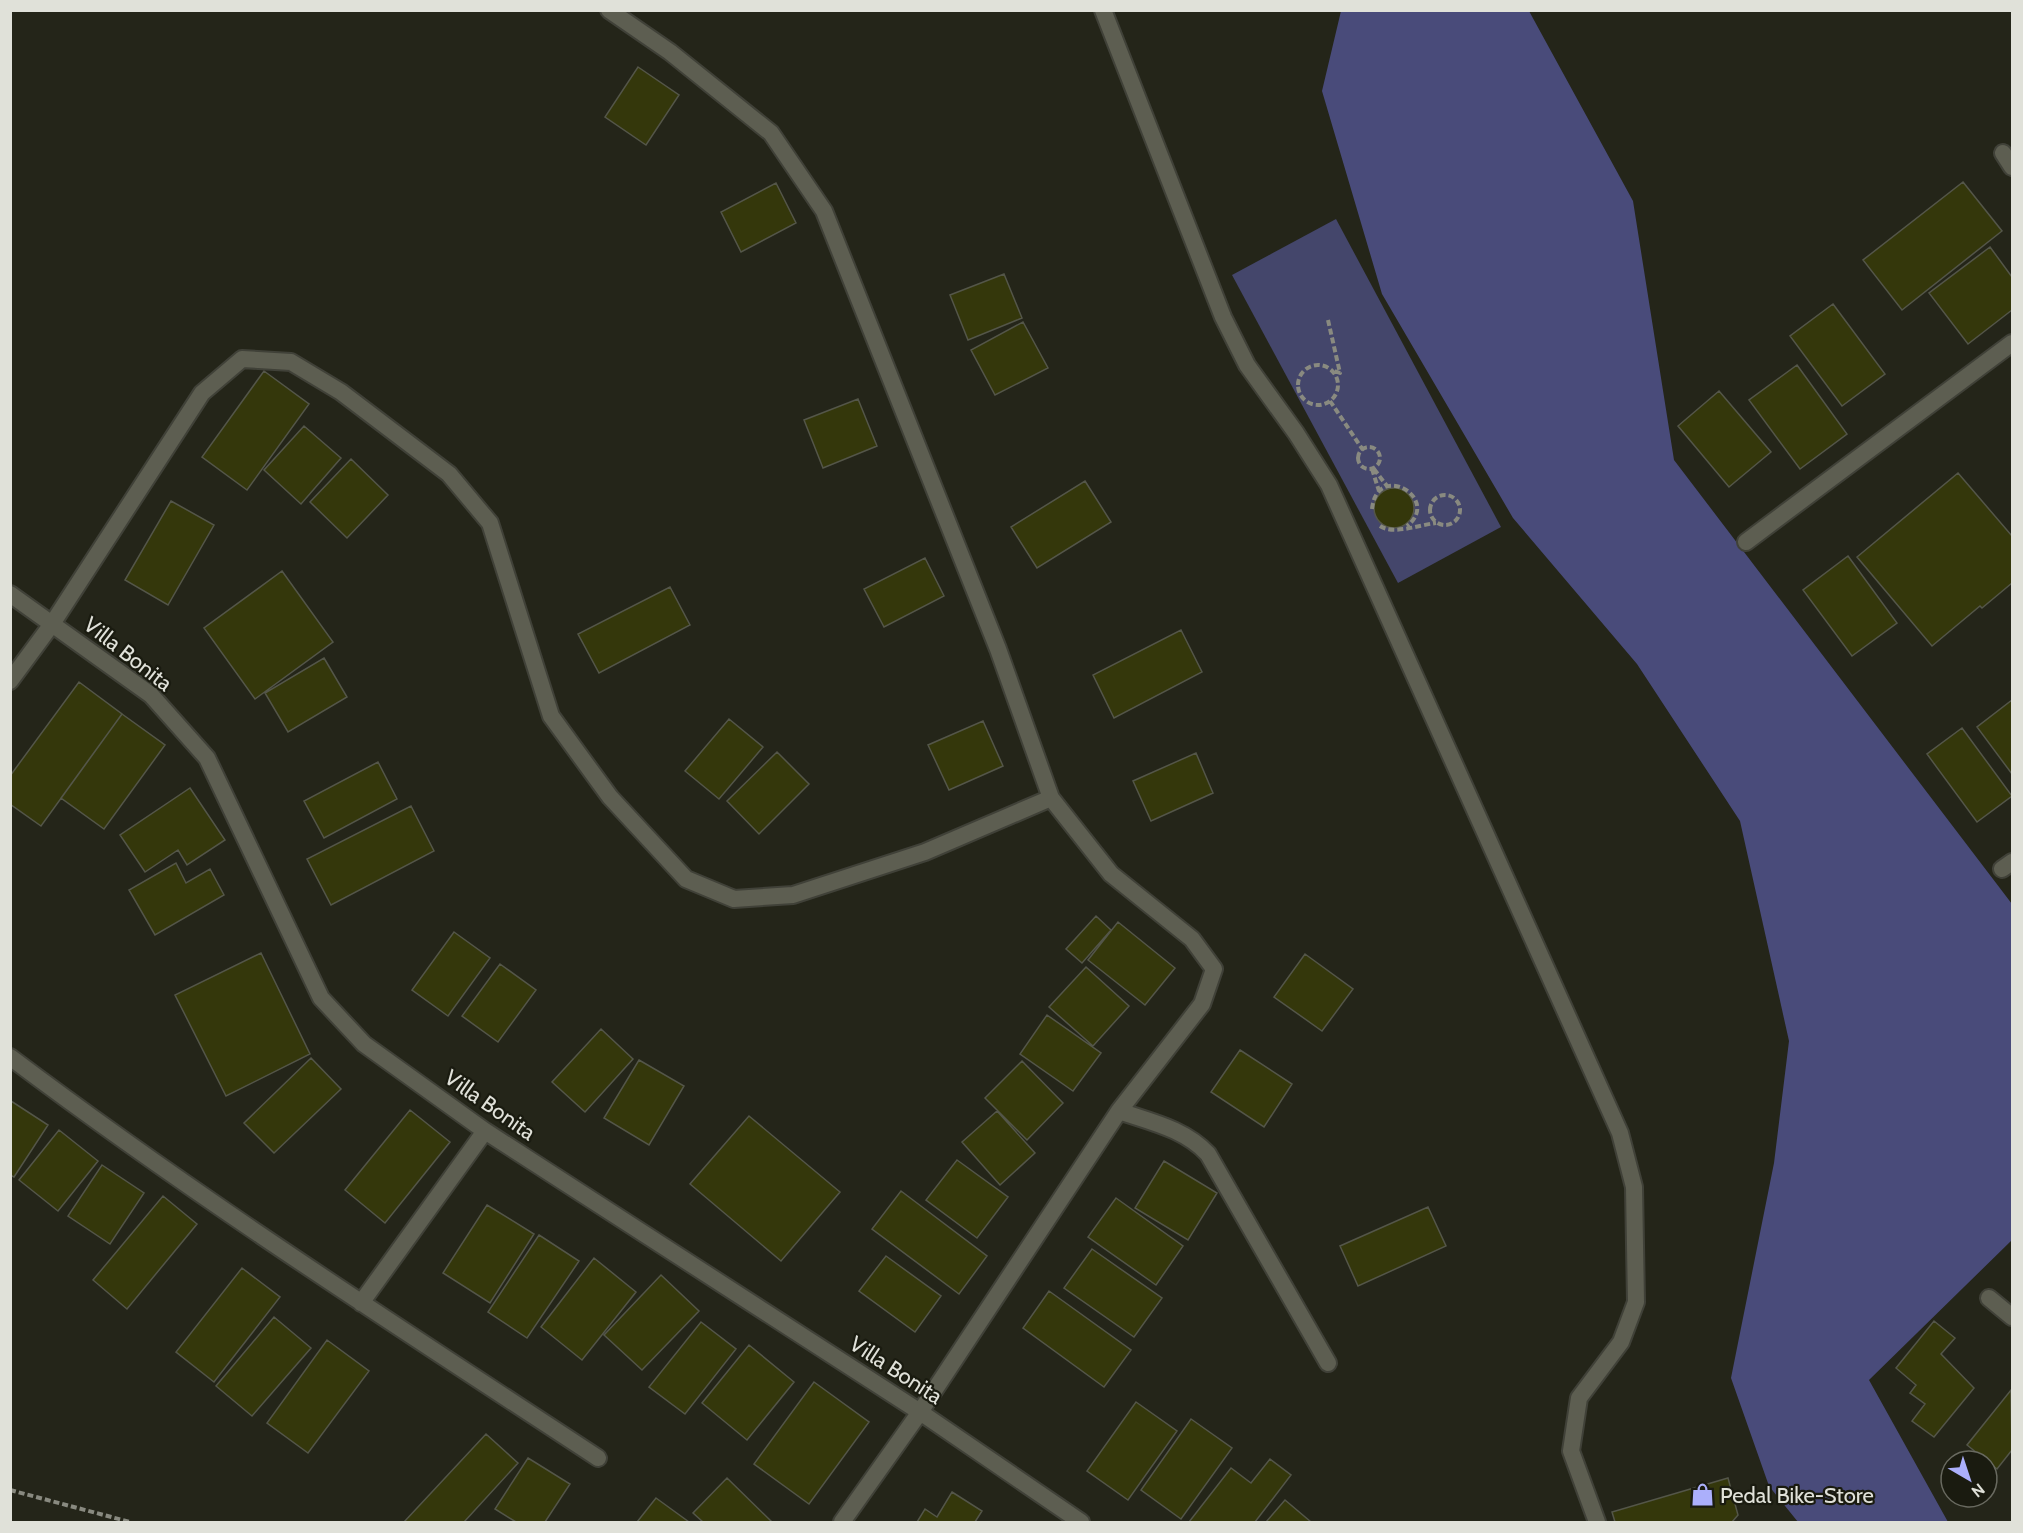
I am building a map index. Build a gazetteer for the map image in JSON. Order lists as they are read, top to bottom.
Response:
{
  "streets": {
    "street": ["Villa Bonita"]
  },
  "places": {
    "shop": ["Pedal Bike-Store"]
  },
  "north": "bottom right"
}
